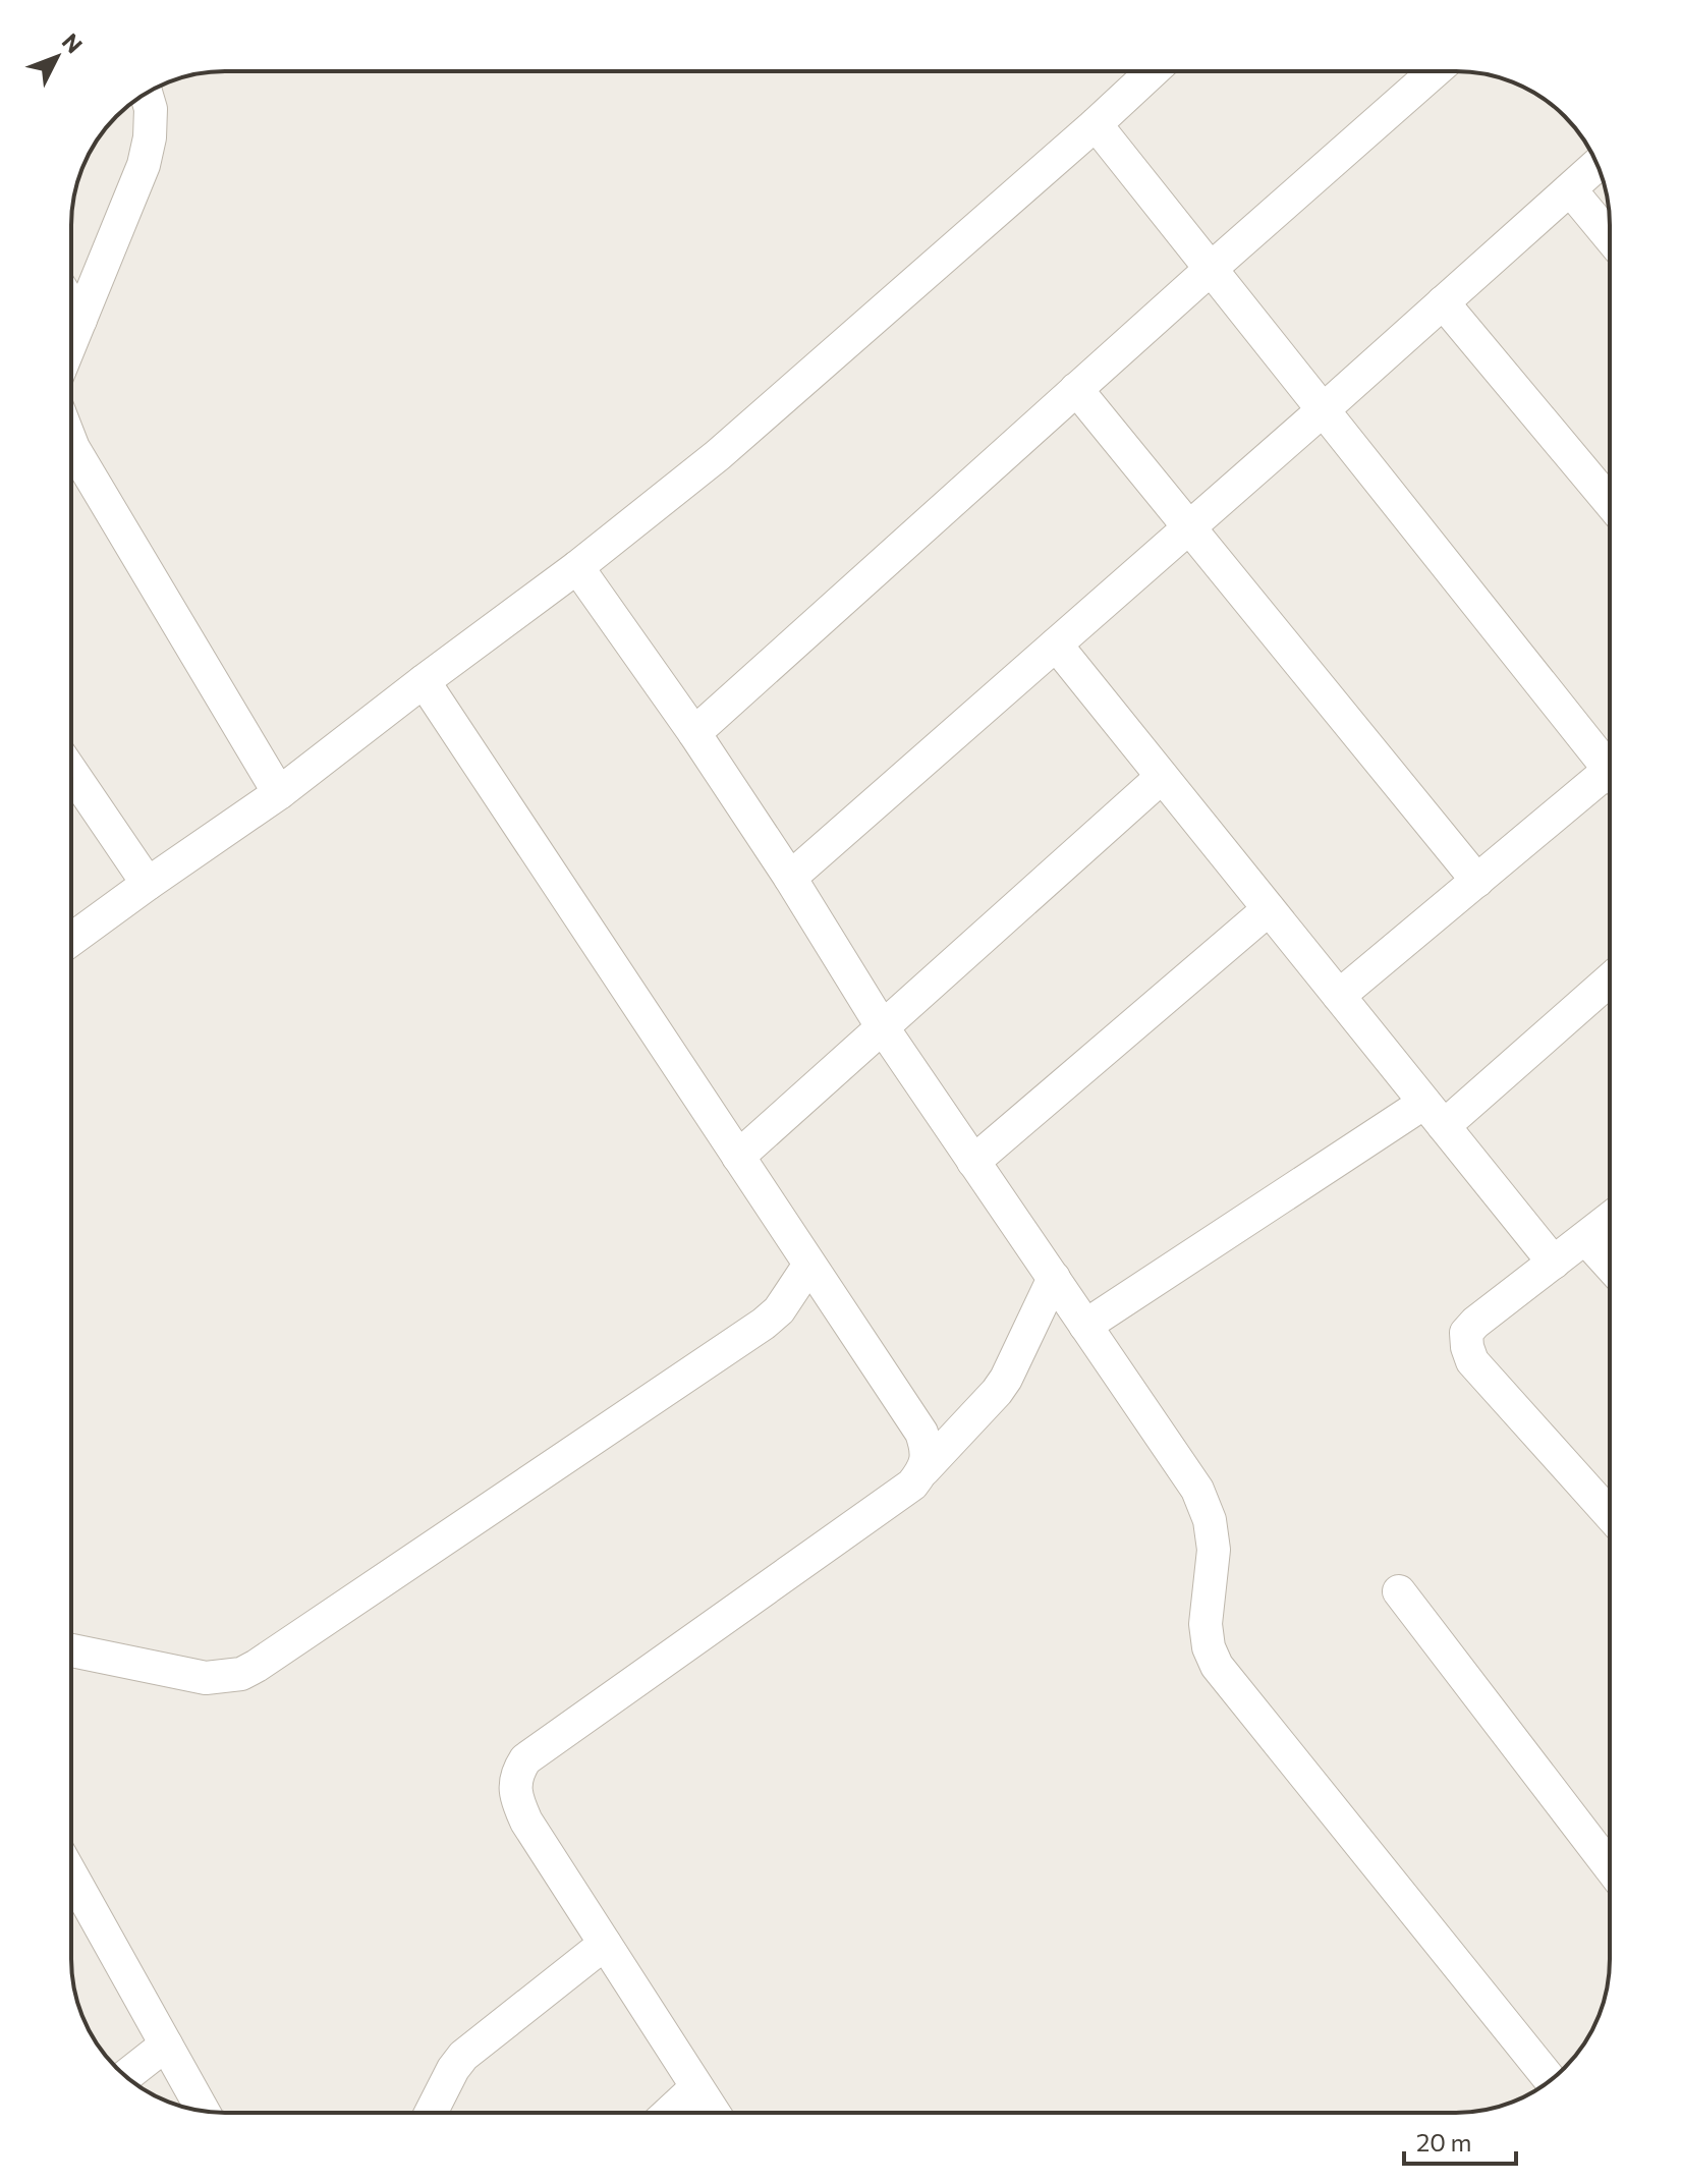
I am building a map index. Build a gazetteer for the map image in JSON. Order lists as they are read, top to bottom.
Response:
{
  "scale_bar": "20 m",
  "north": "top right"
}
